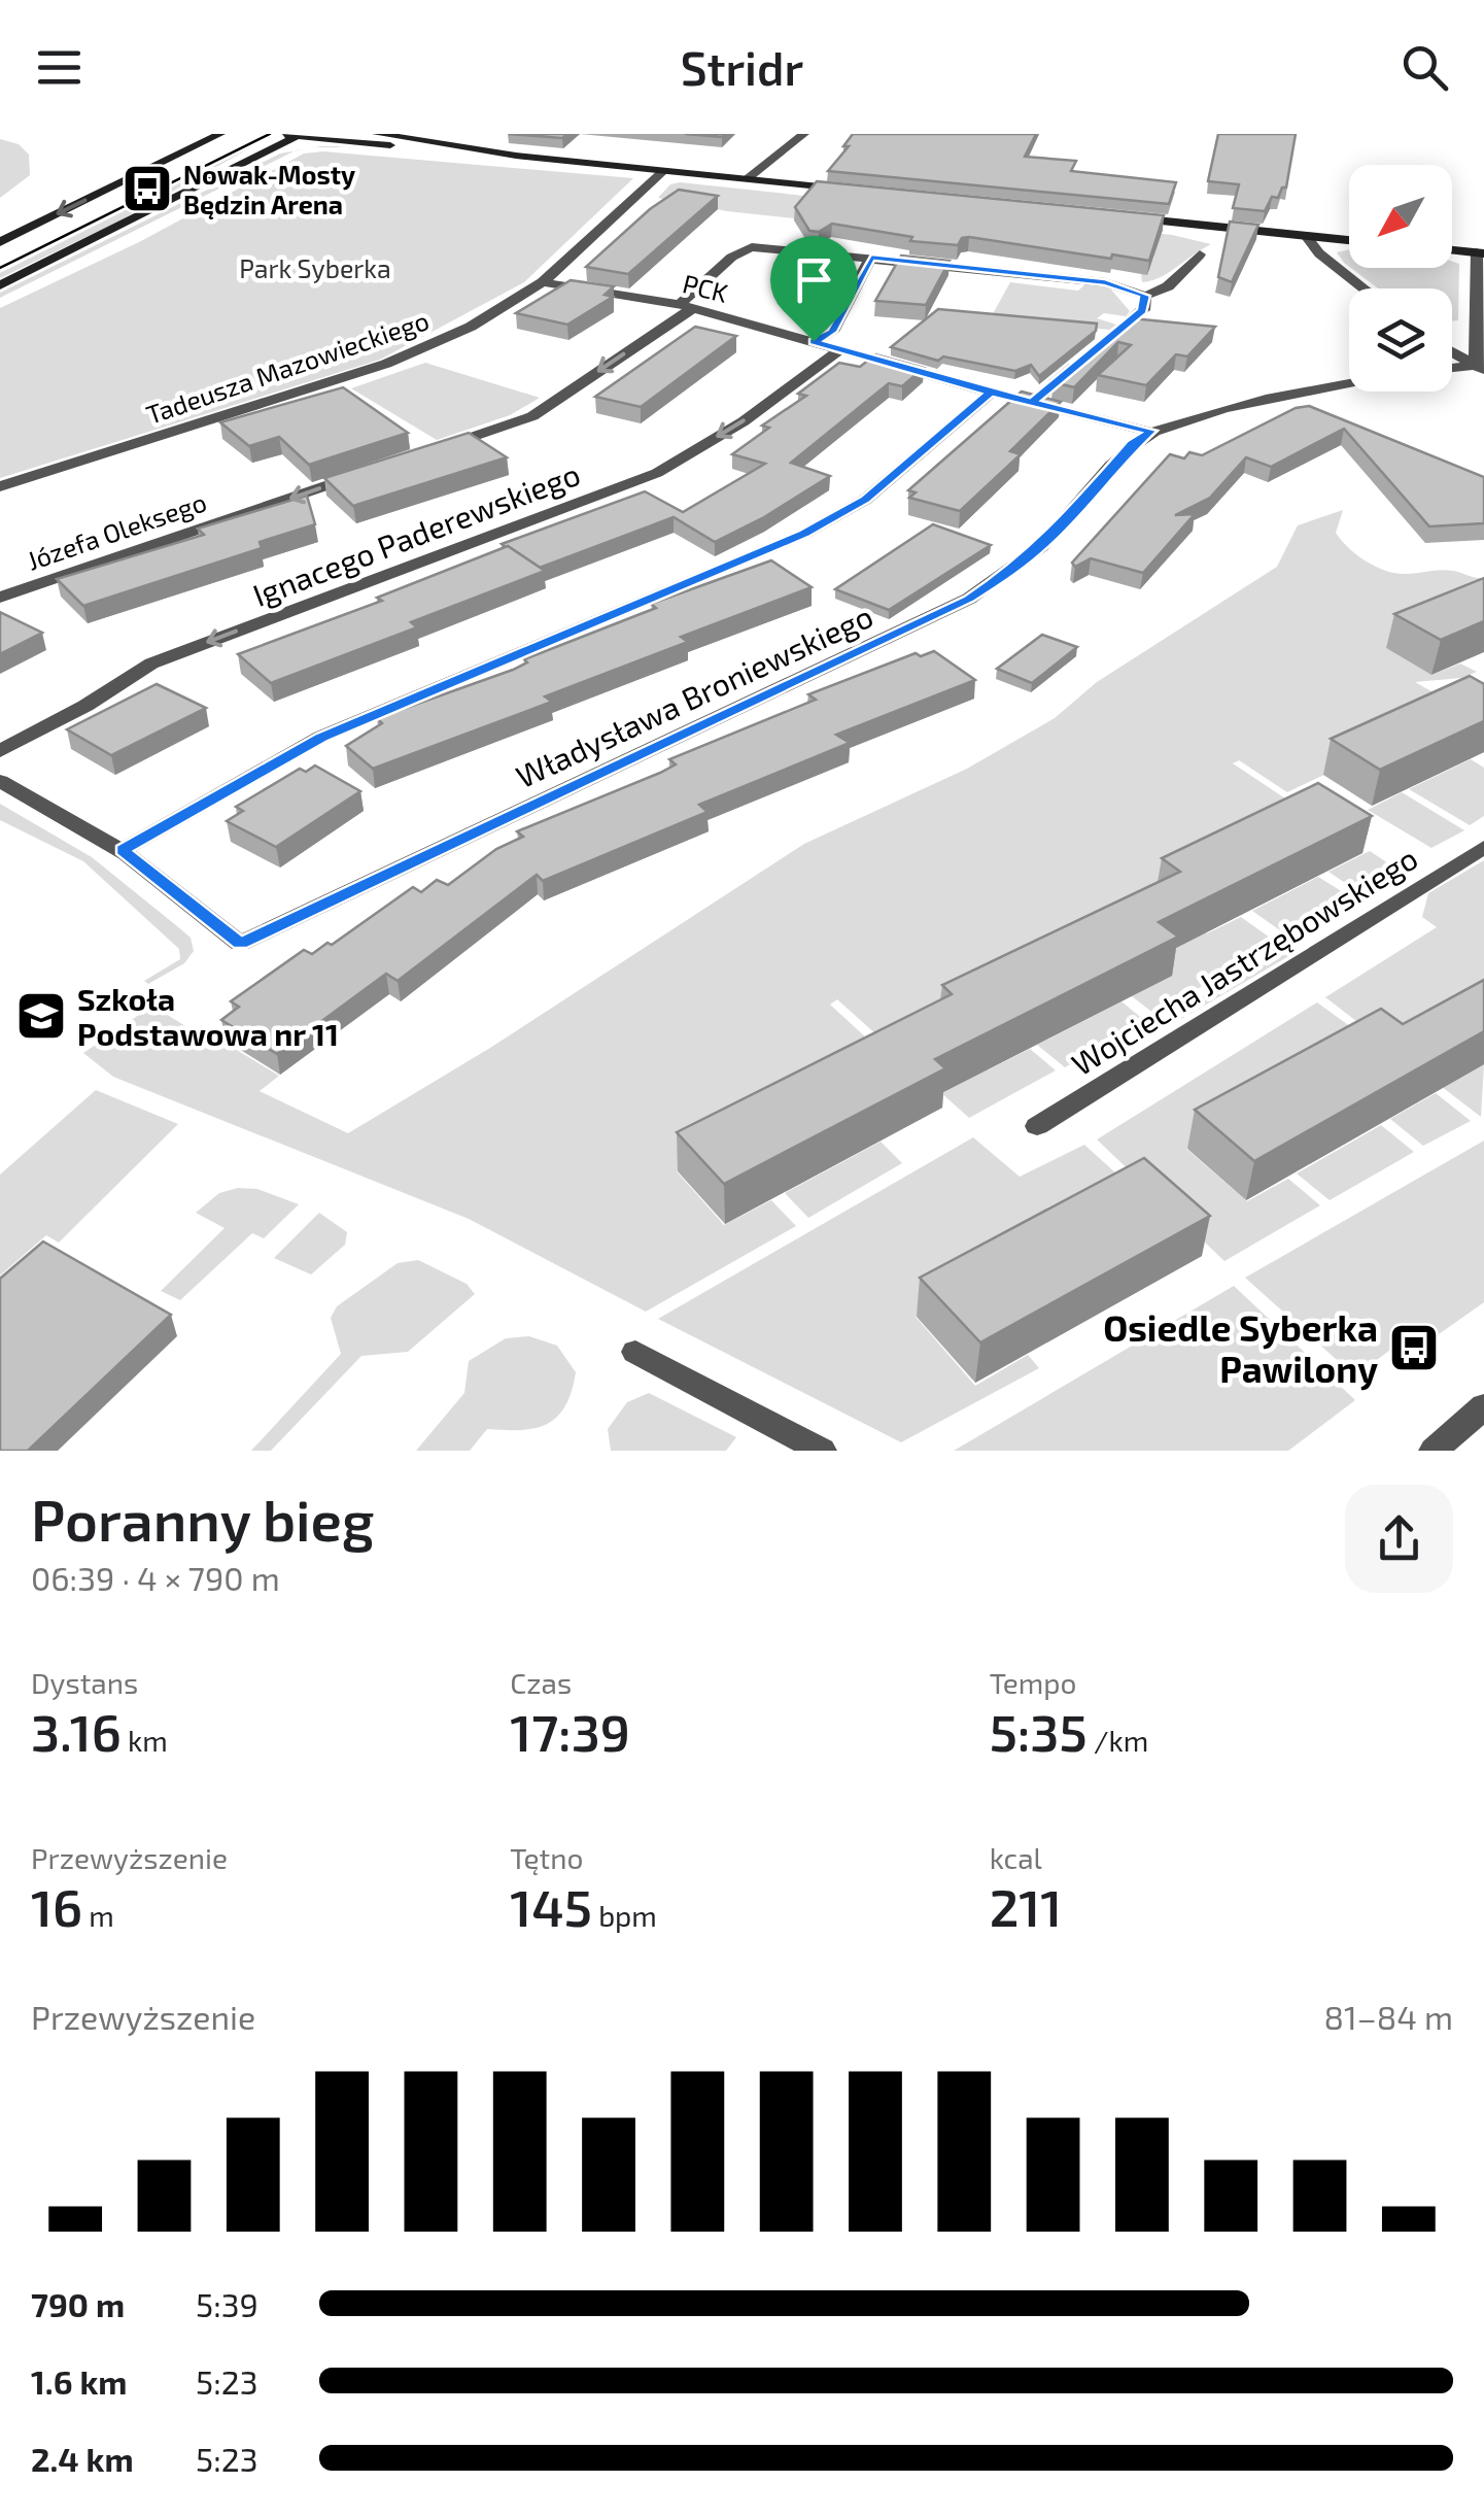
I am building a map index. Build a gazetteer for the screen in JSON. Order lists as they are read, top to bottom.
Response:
{
  "streets": {
    "street": [
      "PCK",
      "Tadeusza Mazowieckiego",
      "Józefa Oleksego",
      "Ignacego Paderewskiego",
      "Władysława Broniewskiego",
      "Wojciecha Jastrzębowskiego"
    ]
  },
  "crossings": [
    ["PCK", "Tadeusza Mazowieckiego"],
    ["PCK", "Ignacego Paderewskiego"],
    ["PCK", "Władysława Broniewskiego"]
  ],
  "one_way": ["Józefa Oleksego"],
  "parks": ["Park Syberka"],
  "places": {
    "bus stop": ["Nowak-Mosty Będzin Arena", "Osiedle Syberka Pawilony"],
    "school or university": ["Szkoła Podstawowa nr 11"]
  },
  "north": "bottom left",
  "page": {
    "header": "Stridr",
    "heading": ["Poranny bieg", "06:39 · 4 × 790 m"],
    "stats": [
      ["Dystans", "3.16 km"],
      ["Czas", "17:39"],
      ["Tempo", "5:35 /km"],
      ["Przewyższenie", "16 m"],
      ["Tętno", "145 bpm"],
      ["kcal", "211"]
    ],
    "chart": ["Przewyższenie", "81–84 m"],
    "list": [
      {
        "name": "790 m",
        "note": "5:39"
      },
      {
        "name": "1.6 km",
        "note": "5:23"
      },
      {
        "name": "2.4 km",
        "note": "5:23"
      }
    ]
  }
}
